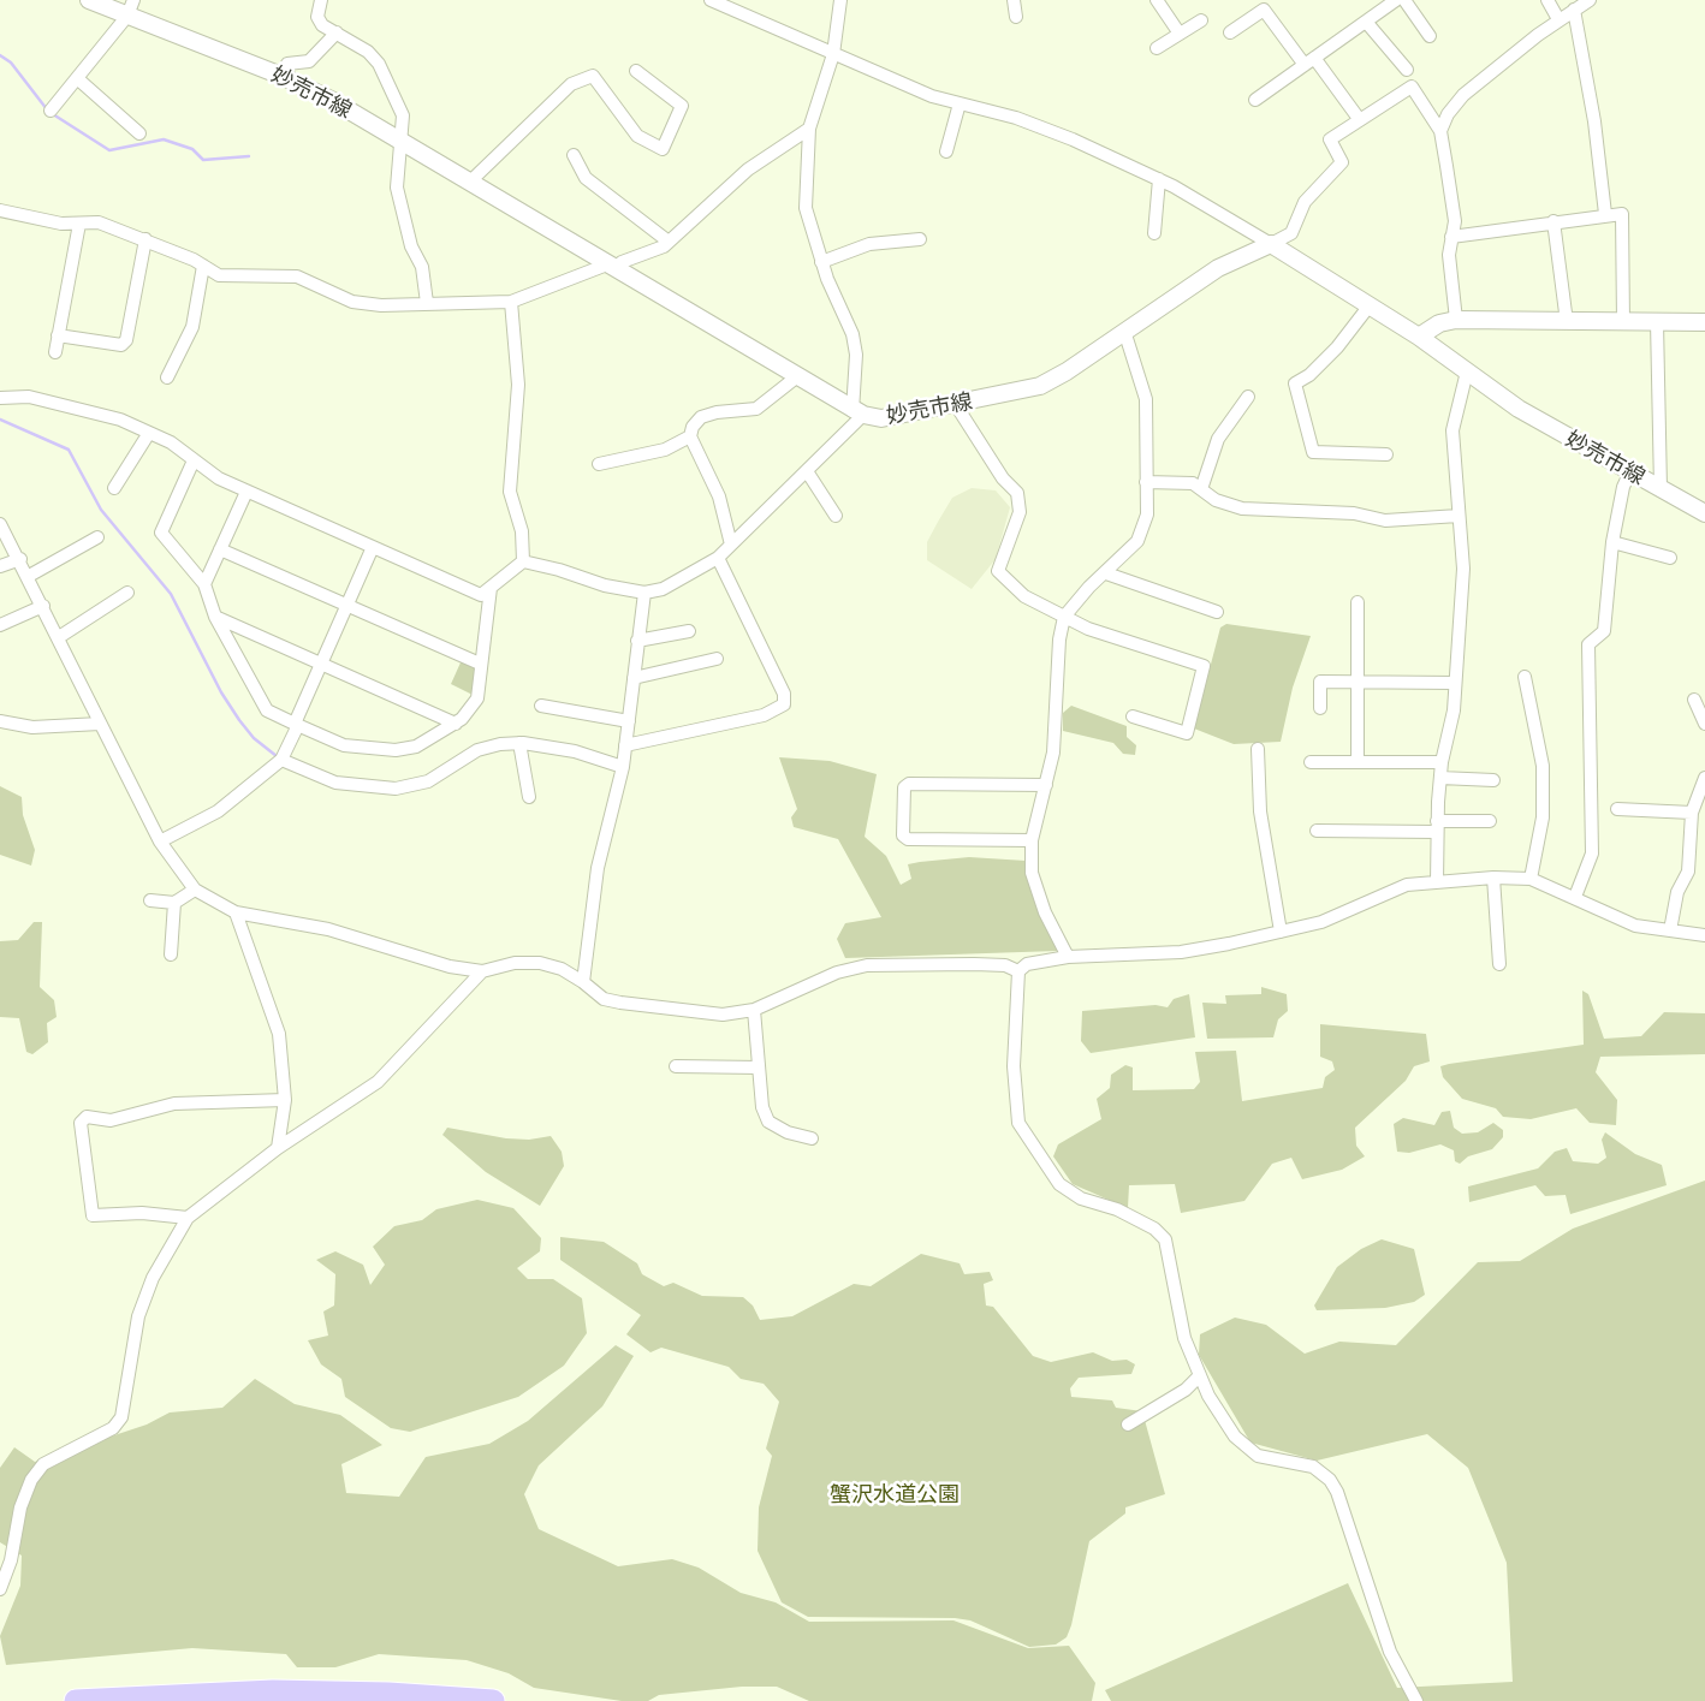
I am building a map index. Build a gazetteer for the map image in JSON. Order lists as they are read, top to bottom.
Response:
{
  "streets": {
    "main road": ["妙売市線"]
  },
  "parks": ["蟹沢水道公園"]
}
